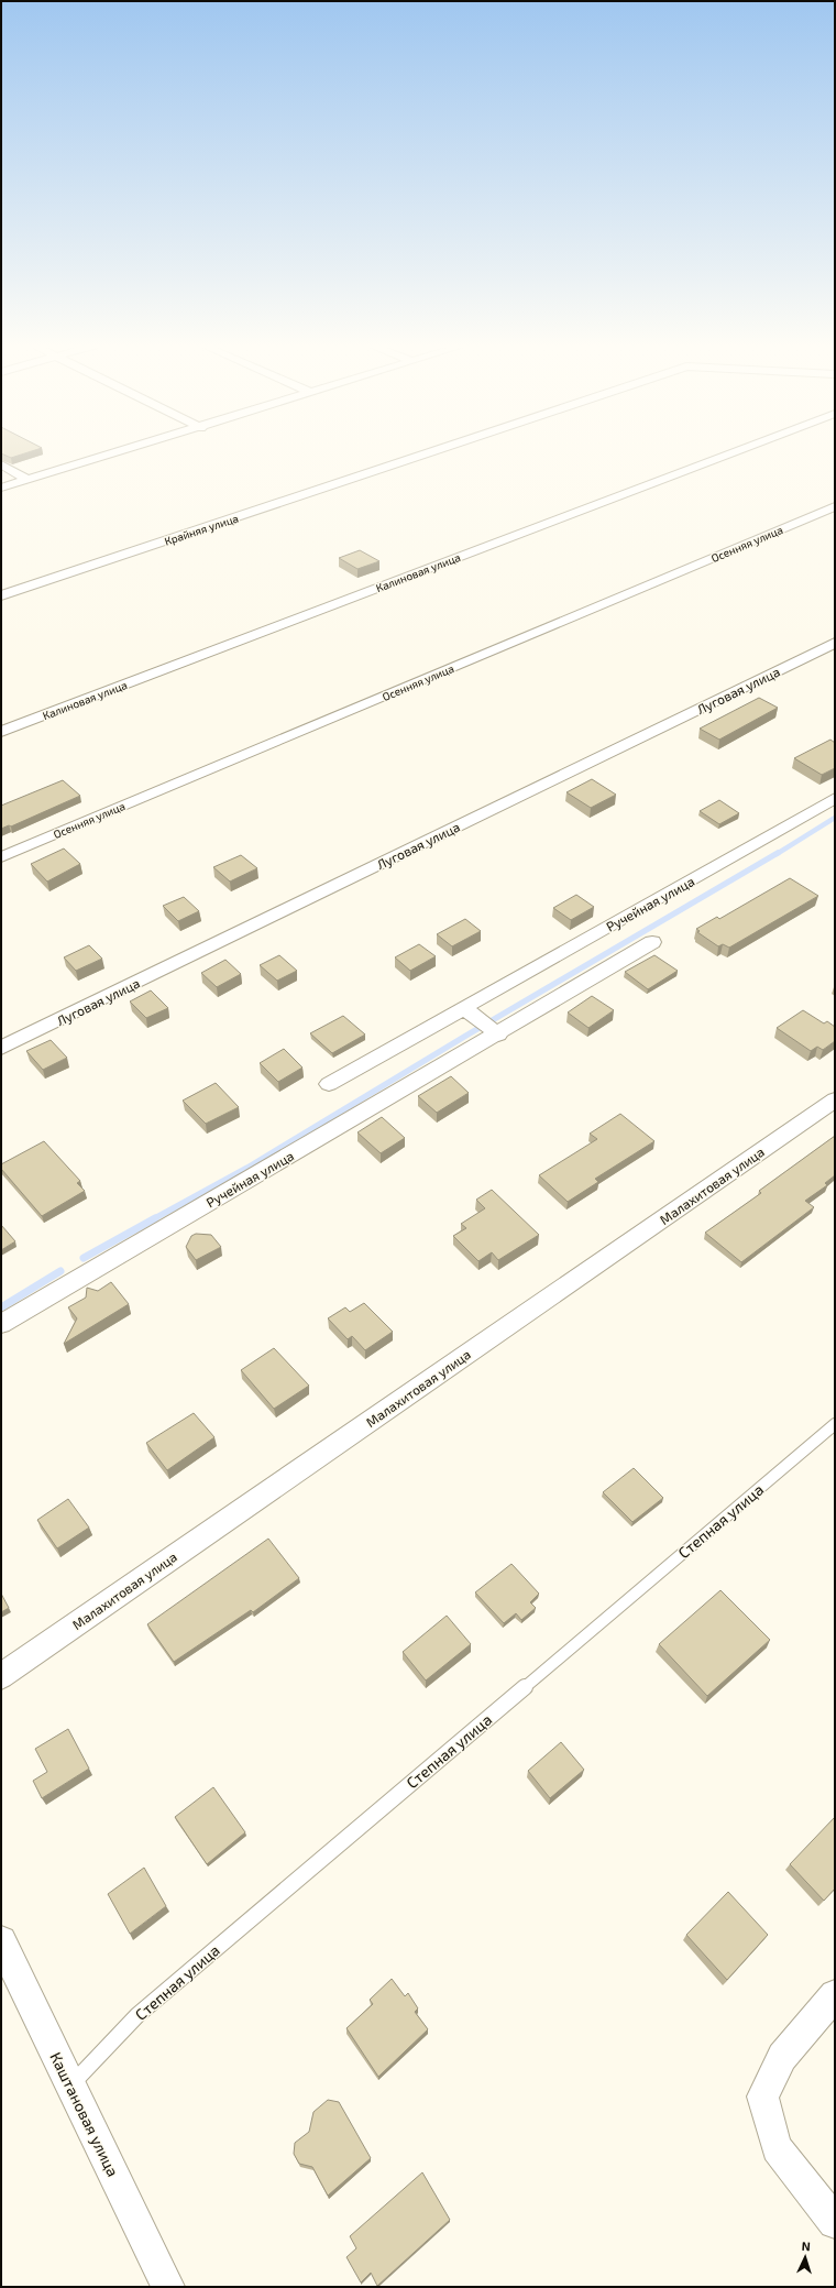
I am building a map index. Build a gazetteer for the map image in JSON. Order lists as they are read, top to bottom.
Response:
{
  "streets": {
    "street": [
      "Крайняя улица",
      "Осенняя улица",
      "Калиновая улица",
      "Луговая улица",
      "Ручейная улица",
      "Малахитовая улица",
      "Каштановая улица"
    ],
    "lane": ["Степная улица"]
  },
  "crossings": [
    ["Степная улица", "Каштановая улица"]
  ],
  "north": "top"
}
